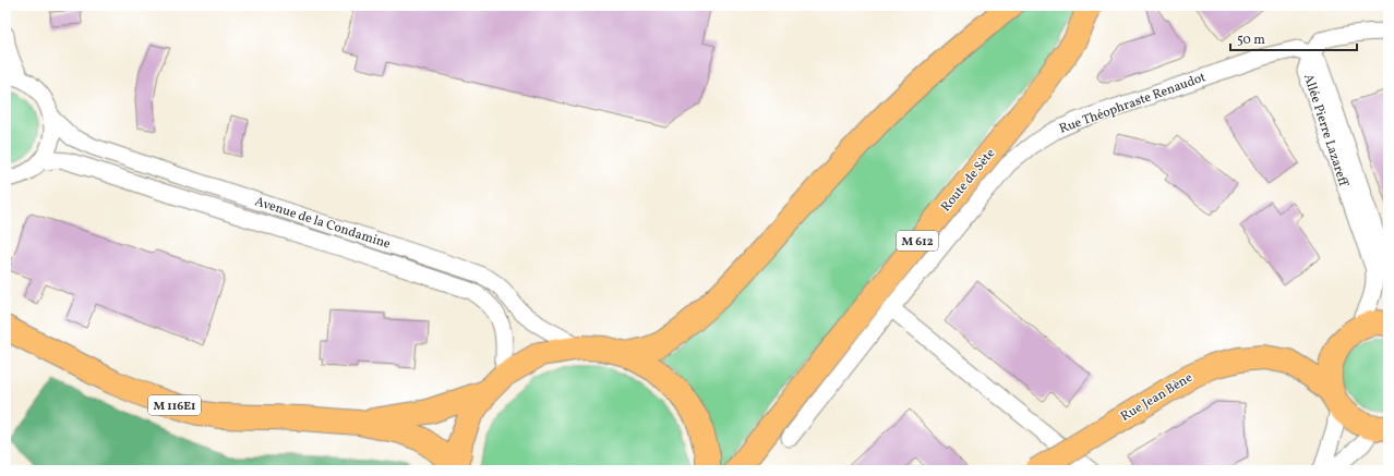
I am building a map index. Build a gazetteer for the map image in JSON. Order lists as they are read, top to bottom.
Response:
{
  "streets": {
    "main road": [
      "Route de Sète",
      "M 612",
      "Rue Jean Bène",
      "M 116E1"
    ],
    "street": ["Rue Théophraste Renaudot", "Allée Pierre Lazareff", "Avenue de la Condamine"]
  },
  "crossings": [
    ["Rue Théophraste Renaudot", "Allée Pierre Lazareff"]
  ],
  "scale_bar": "50 m"
}
